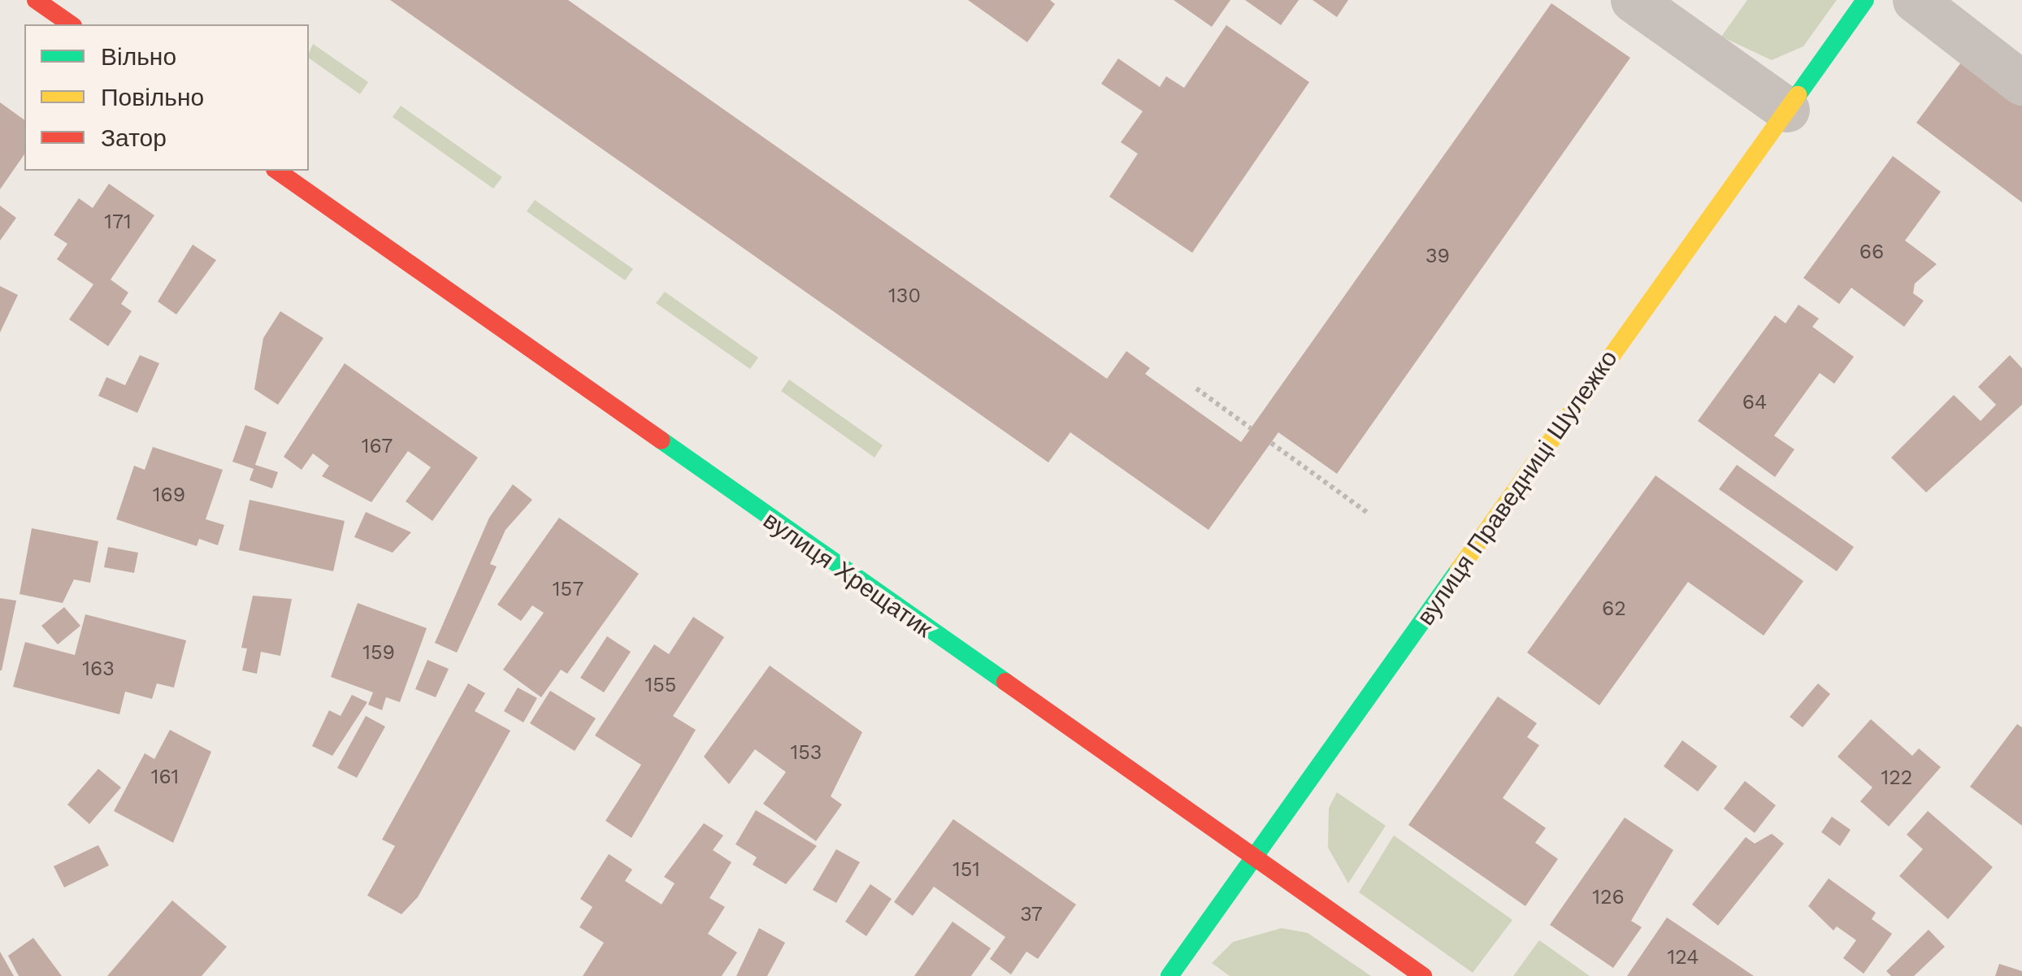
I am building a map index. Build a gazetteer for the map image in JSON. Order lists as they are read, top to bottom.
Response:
{
  "streets": {
    "street": ["вулиця Праведниці Шулежко", "вулиця Хрещатик"]
  },
  "crossings": [
    ["вулиця Праведниці Шулежко", "вулиця Хрещатик"]
  ],
  "house_numbers": [
    "171",
    "66",
    "39",
    "130",
    "64",
    "167",
    "169",
    "157",
    "62",
    "159",
    "163",
    "155",
    "153",
    "161",
    "122",
    "151",
    "126",
    "37",
    "124"
  ],
  "legend": ["Вільно", "Повільно", "Затор"]
}
